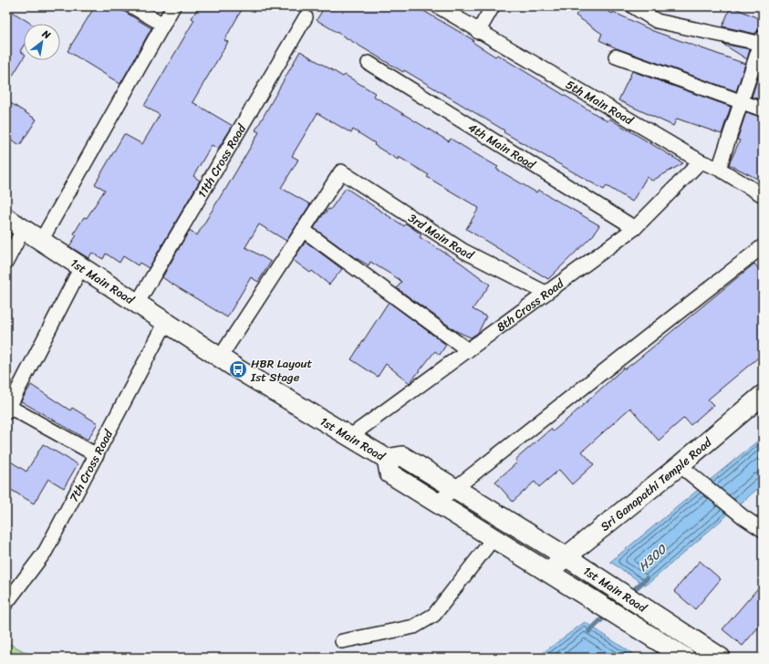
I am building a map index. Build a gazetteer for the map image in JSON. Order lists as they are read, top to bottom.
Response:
{
  "streets": {
    "street": [
      "5th Main Road",
      "4th Main Road",
      "11th Cross Road",
      "3rd Main Road",
      "1st Main Road",
      "8th Cross Road",
      "7th Cross Road",
      "Sri Ganapathi Temple Road"
    ]
  },
  "crossings": [
    ["5th Main Road", "8th Cross Road"],
    ["4th Main Road", "8th Cross Road"],
    ["11th Cross Road", "1st Main Road"],
    ["3rd Main Road", "8th Cross Road"],
    ["1st Main Road", "8th Cross Road"],
    ["1st Main Road", "7th Cross Road"],
    ["1st Main Road", "Sri Ganapathi Temple Road"]
  ],
  "water": ["H300"],
  "places": {
    "bus stop": ["HBR Layout Ist Stage"]
  },
  "north": "top right"
}
